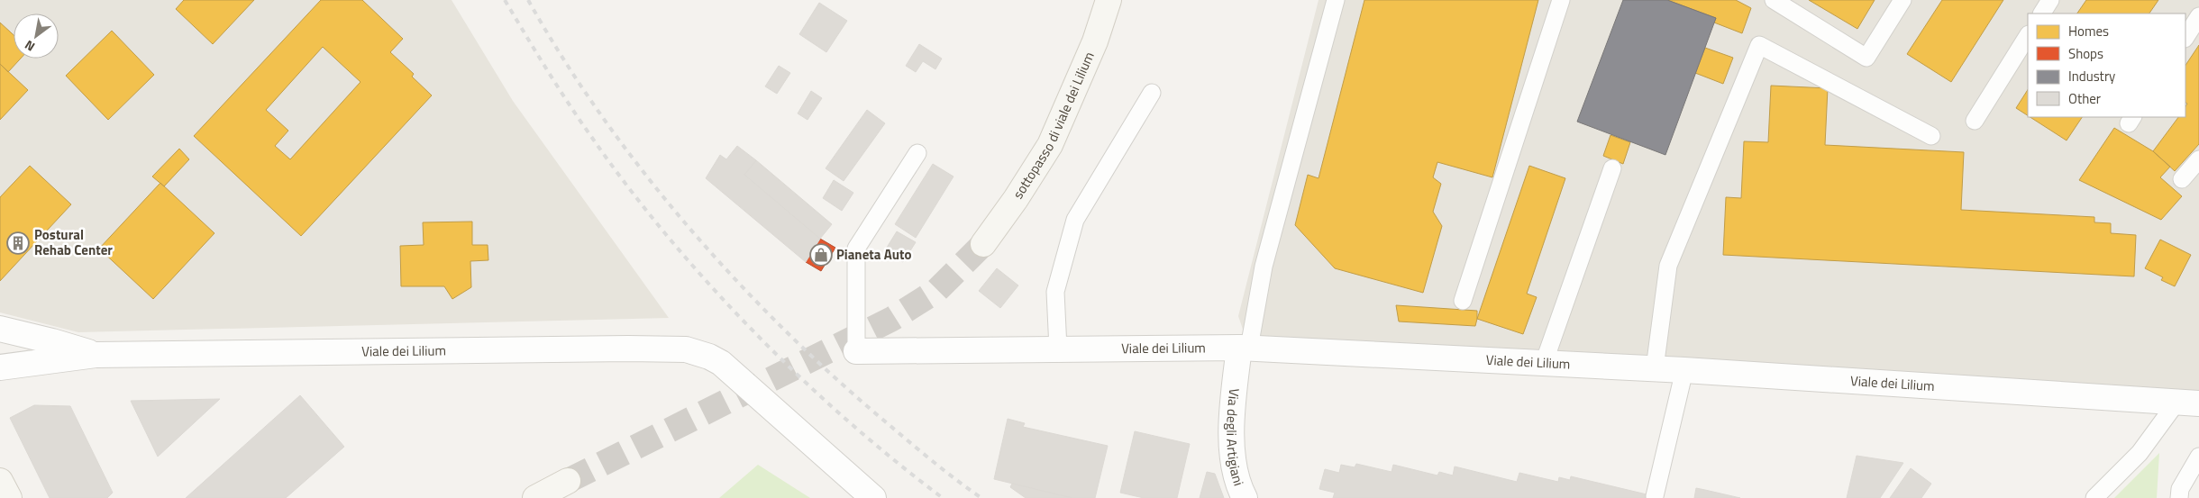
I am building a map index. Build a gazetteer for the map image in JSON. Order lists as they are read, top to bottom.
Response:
{
  "streets": {
    "main road": ["sottopasso di viale dei Lilium"],
    "street": ["Viale dei Lilium", "Via degli Artigiani"]
  },
  "crossings": [
    ["Viale dei Lilium", "Via degli Artigiani"]
  ],
  "places": {
    "building": ["Postural Rehab Center"],
    "shop": ["Pianeta Auto"]
  },
  "legend": [
    "Homes",
    "Shops",
    "Industry",
    "Other"
  ],
  "north": "bottom left"
}
